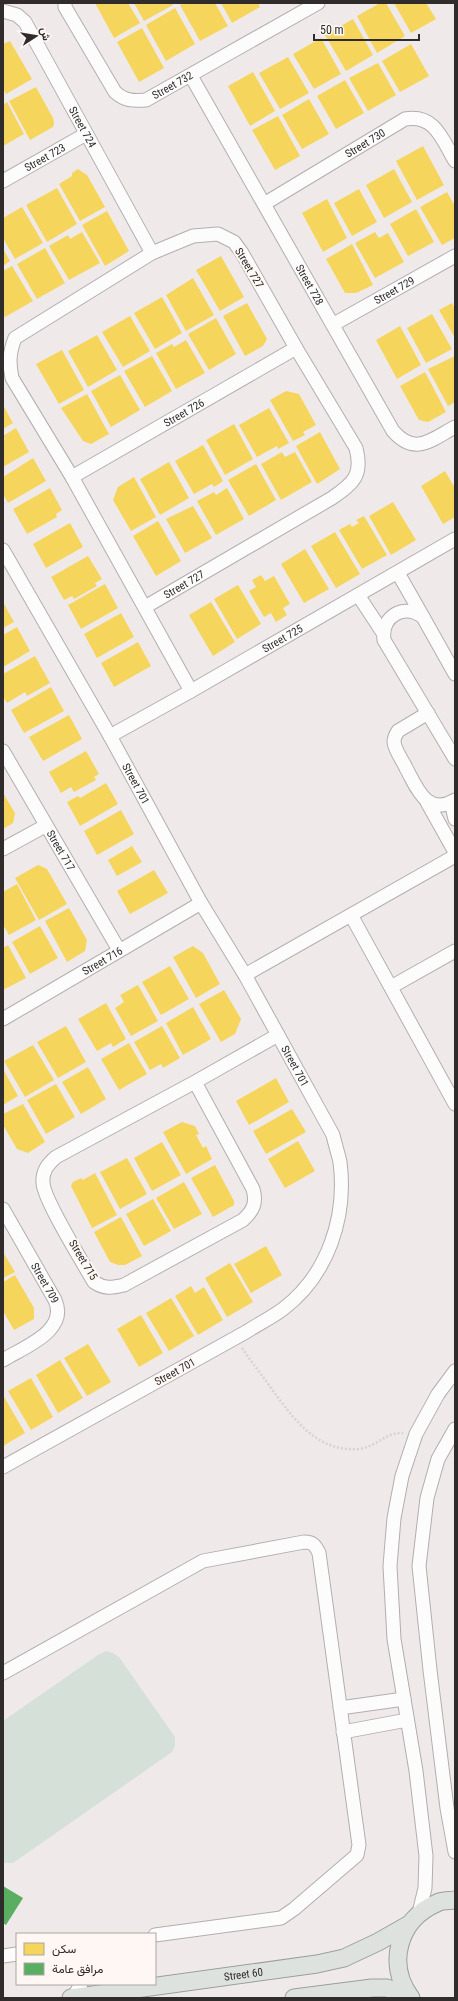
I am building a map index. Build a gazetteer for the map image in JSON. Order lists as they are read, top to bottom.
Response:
{
  "streets": {
    "main road": ["Street 60"],
    "street": [
      "Street 732",
      "Street 724",
      "Street 730",
      "Street 723",
      "Street 727",
      "Street 728",
      "Street 729",
      "Street 726",
      "Street 725",
      "Street 701",
      "Street 717",
      "Street 716",
      "Street 715",
      "Street 709"
    ]
  },
  "crossings": [
    ["Street 732", "Street 728"],
    ["Street 724", "Street 723"],
    ["Street 724", "Street 727"],
    ["Street 730", "Street 728"],
    ["Street 727", "Street 726"],
    ["Street 727", "Street 725"],
    ["Street 728", "Street 729"],
    ["Street 725", "Street 701"],
    ["Street 701", "Street 716"],
    ["Street 701", "Street 715"],
    ["Street 717", "Street 716"]
  ],
  "legend": ["سكن", "مرافق عامة"],
  "scale_bar": "50 m",
  "north": "right"
}
